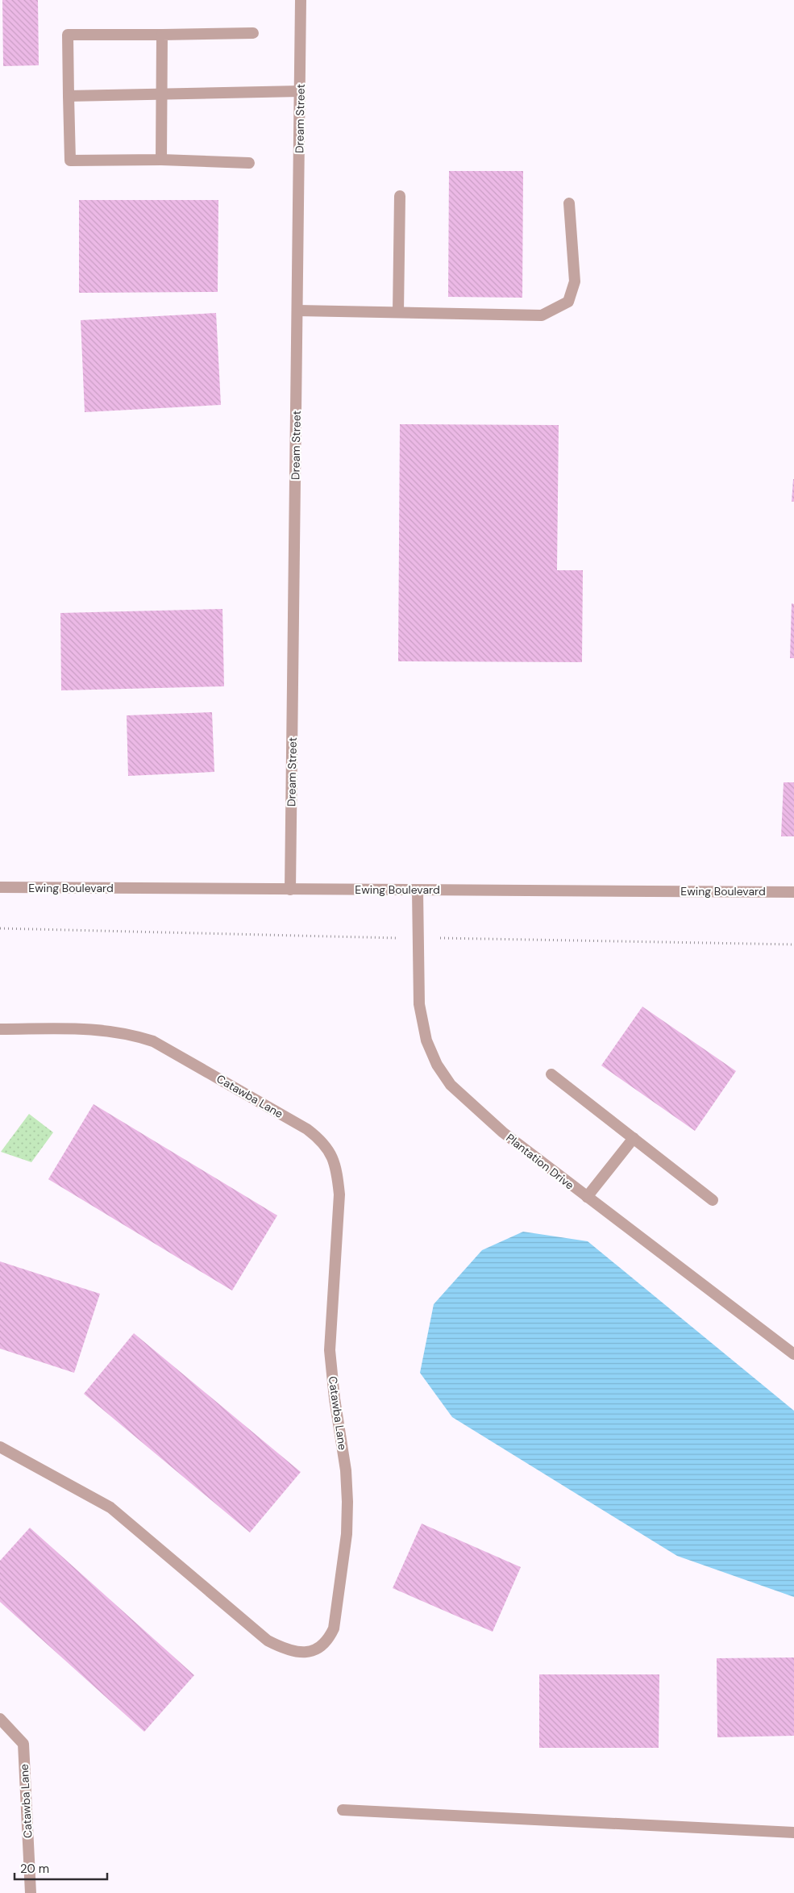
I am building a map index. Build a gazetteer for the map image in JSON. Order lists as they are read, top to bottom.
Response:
{
  "streets": {
    "street": [
      "Dream Street",
      "Ewing Boulevard",
      "Catawba Lane",
      "Plantation Drive"
    ]
  },
  "crossings": [
    ["Dream Street", "Ewing Boulevard"],
    ["Ewing Boulevard", "Plantation Drive"]
  ],
  "scale_bar": "20 m"
}
